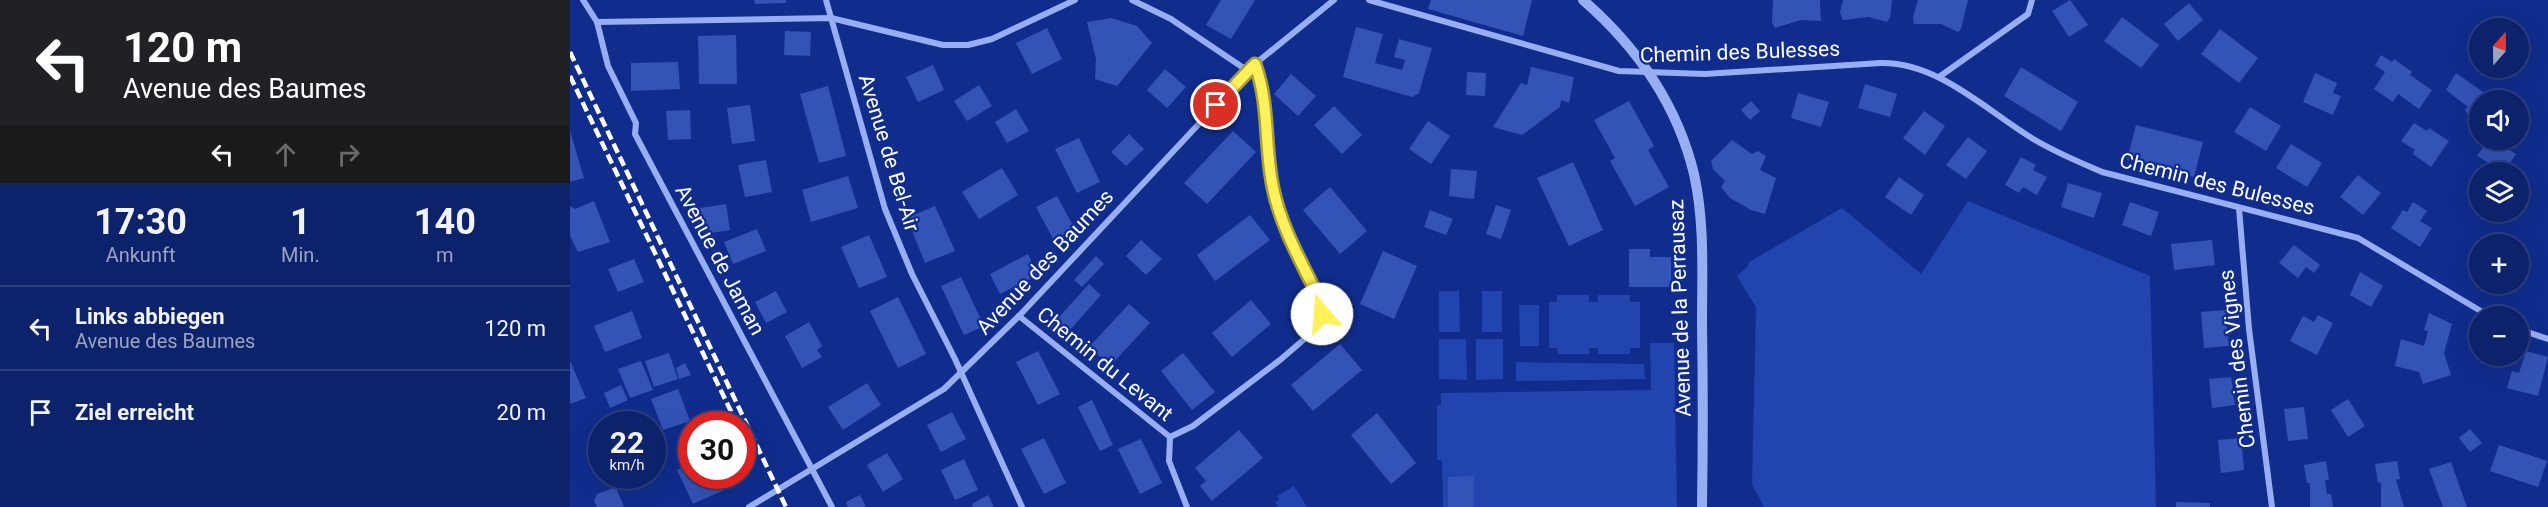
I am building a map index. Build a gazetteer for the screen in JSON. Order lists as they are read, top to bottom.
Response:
{
  "streets": {
    "street": [
      "Chemin des Bulesses",
      "Avenue de Bel-Air",
      "Avenue de Jaman",
      "Avenue des Baumes",
      "Avenue de la Perrausaz",
      "Chemin des Vignes",
      "Chemin du Levant"
    ]
  },
  "crossings": [
    ["Chemin des Bulesses", "Avenue de la Perrausaz"],
    ["Chemin des Bulesses", "Chemin des Vignes"],
    ["Avenue de Bel-Air", "Avenue des Baumes"],
    ["Avenue de Jaman", "Avenue des Baumes"],
    ["Avenue des Baumes", "Chemin du Levant"]
  ],
  "north": "top",
  "page": {
    "turn": ["120 m", "Avenue des Baumes"],
    "map_buttons": ["+", "−"],
    "eta": [
      "17:30",
      "Ankunft",
      "1",
      "Min.",
      "140",
      "m"
    ],
    "list": [
      {
        "name": "Links abbiegen",
        "note": "Avenue des Baumes",
        "value": "120 m"
      },
      {
        "name": "Ziel erreicht",
        "value": "20 m"
      }
    ],
    "speed": "22 km/h",
    "limit": "30"
  }
}
